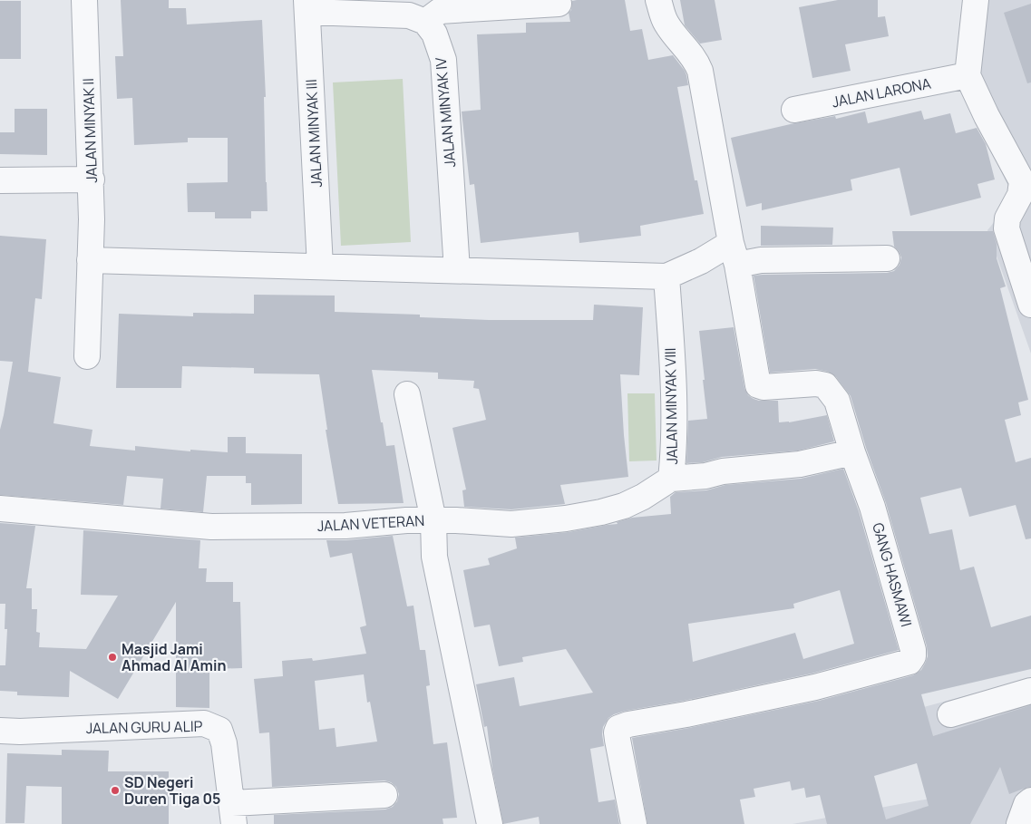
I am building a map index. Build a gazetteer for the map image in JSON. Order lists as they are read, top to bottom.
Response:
{
  "streets": {
    "street": [
      "JALAN LARONA",
      "JALAN MINYAK IV",
      "JALAN MINYAK II",
      "JALAN MINYAK III",
      "JALAN MINYAK VIII",
      "JALAN VETERAN",
      "GANG HASMAWI",
      "JALAN GURU ALIP"
    ]
  },
  "crossings": [
    ["JALAN MINYAK VIII", "JALAN VETERAN"]
  ],
  "places": ["Masjid Jami Ahmad Al Amin", "SD Negeri Duren Tiga 05"]
}
